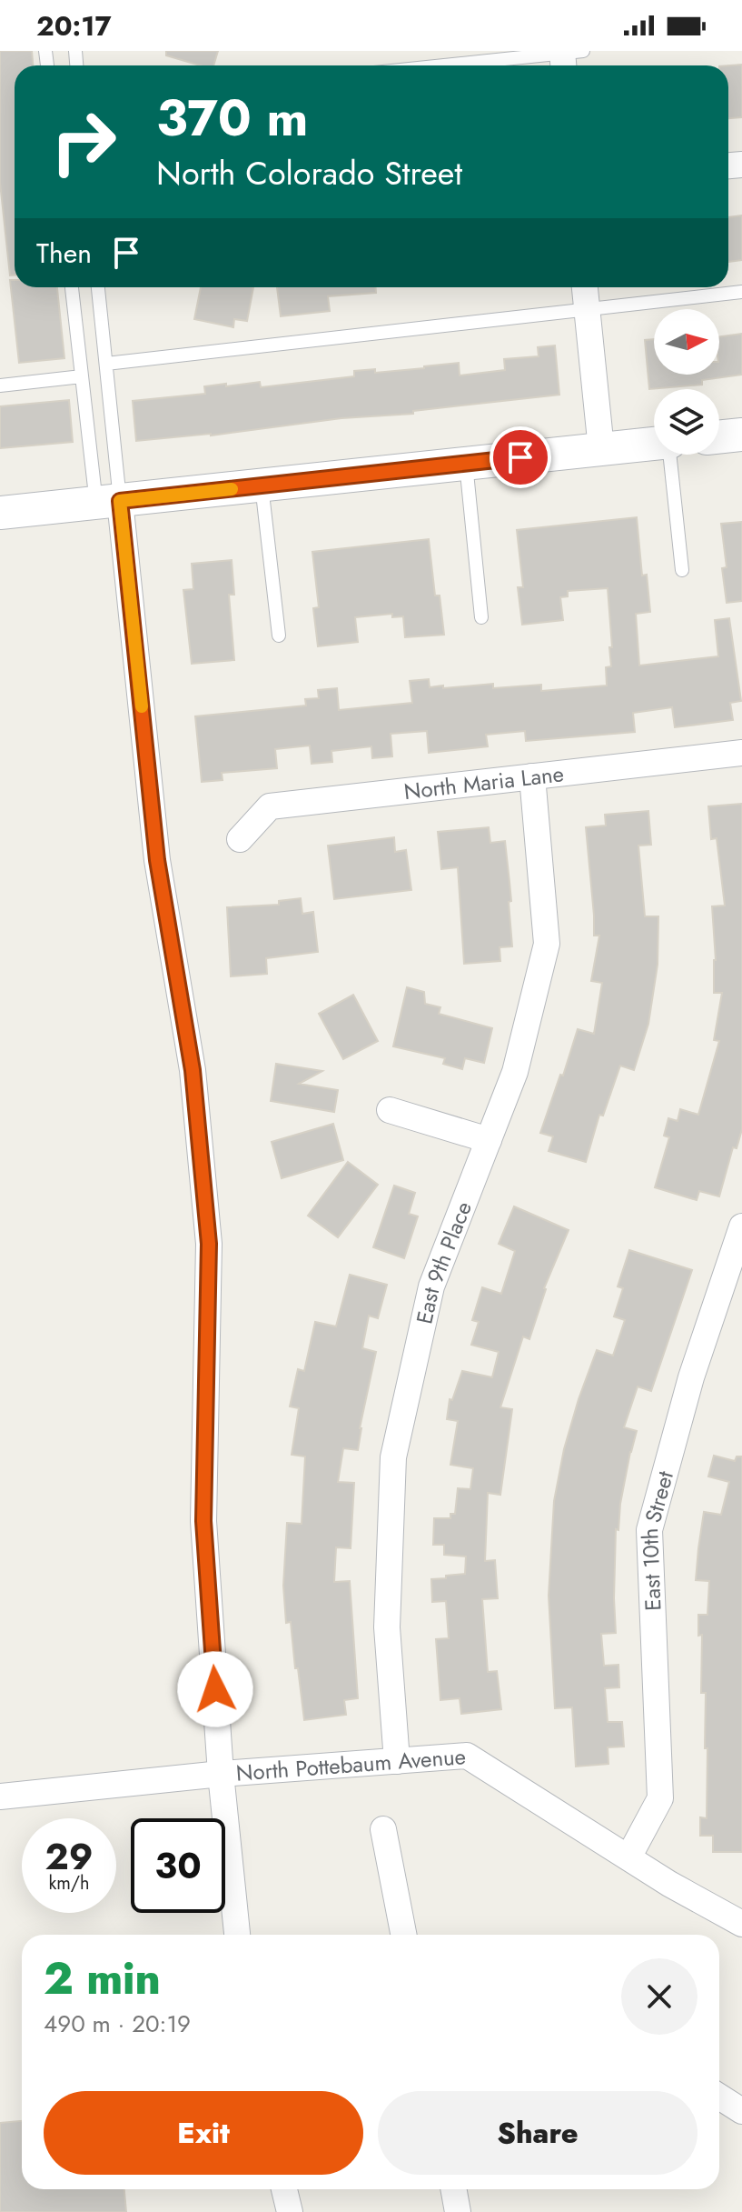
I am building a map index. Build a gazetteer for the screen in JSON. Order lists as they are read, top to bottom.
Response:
{
  "streets": {
    "street": [
      "North Maria Lane",
      "East 9th Place",
      "East 10th Street",
      "North Pottebaum Avenue"
    ]
  },
  "crossings": [
    ["North Maria Lane", "East 9th Place"],
    ["East 9th Place", "North Pottebaum Avenue"],
    ["East 10th Street", "North Pottebaum Avenue"]
  ],
  "north": "right",
  "page": {
    "status": "20:17",
    "turn": ["370 m", "North Colorado Street"],
    "then": "Then",
    "speed": "29 km/h",
    "limit": "30",
    "heading": ["2 min", "490 m · 20:19"],
    "buttons": ["Exit", "Share"]
  }
}
